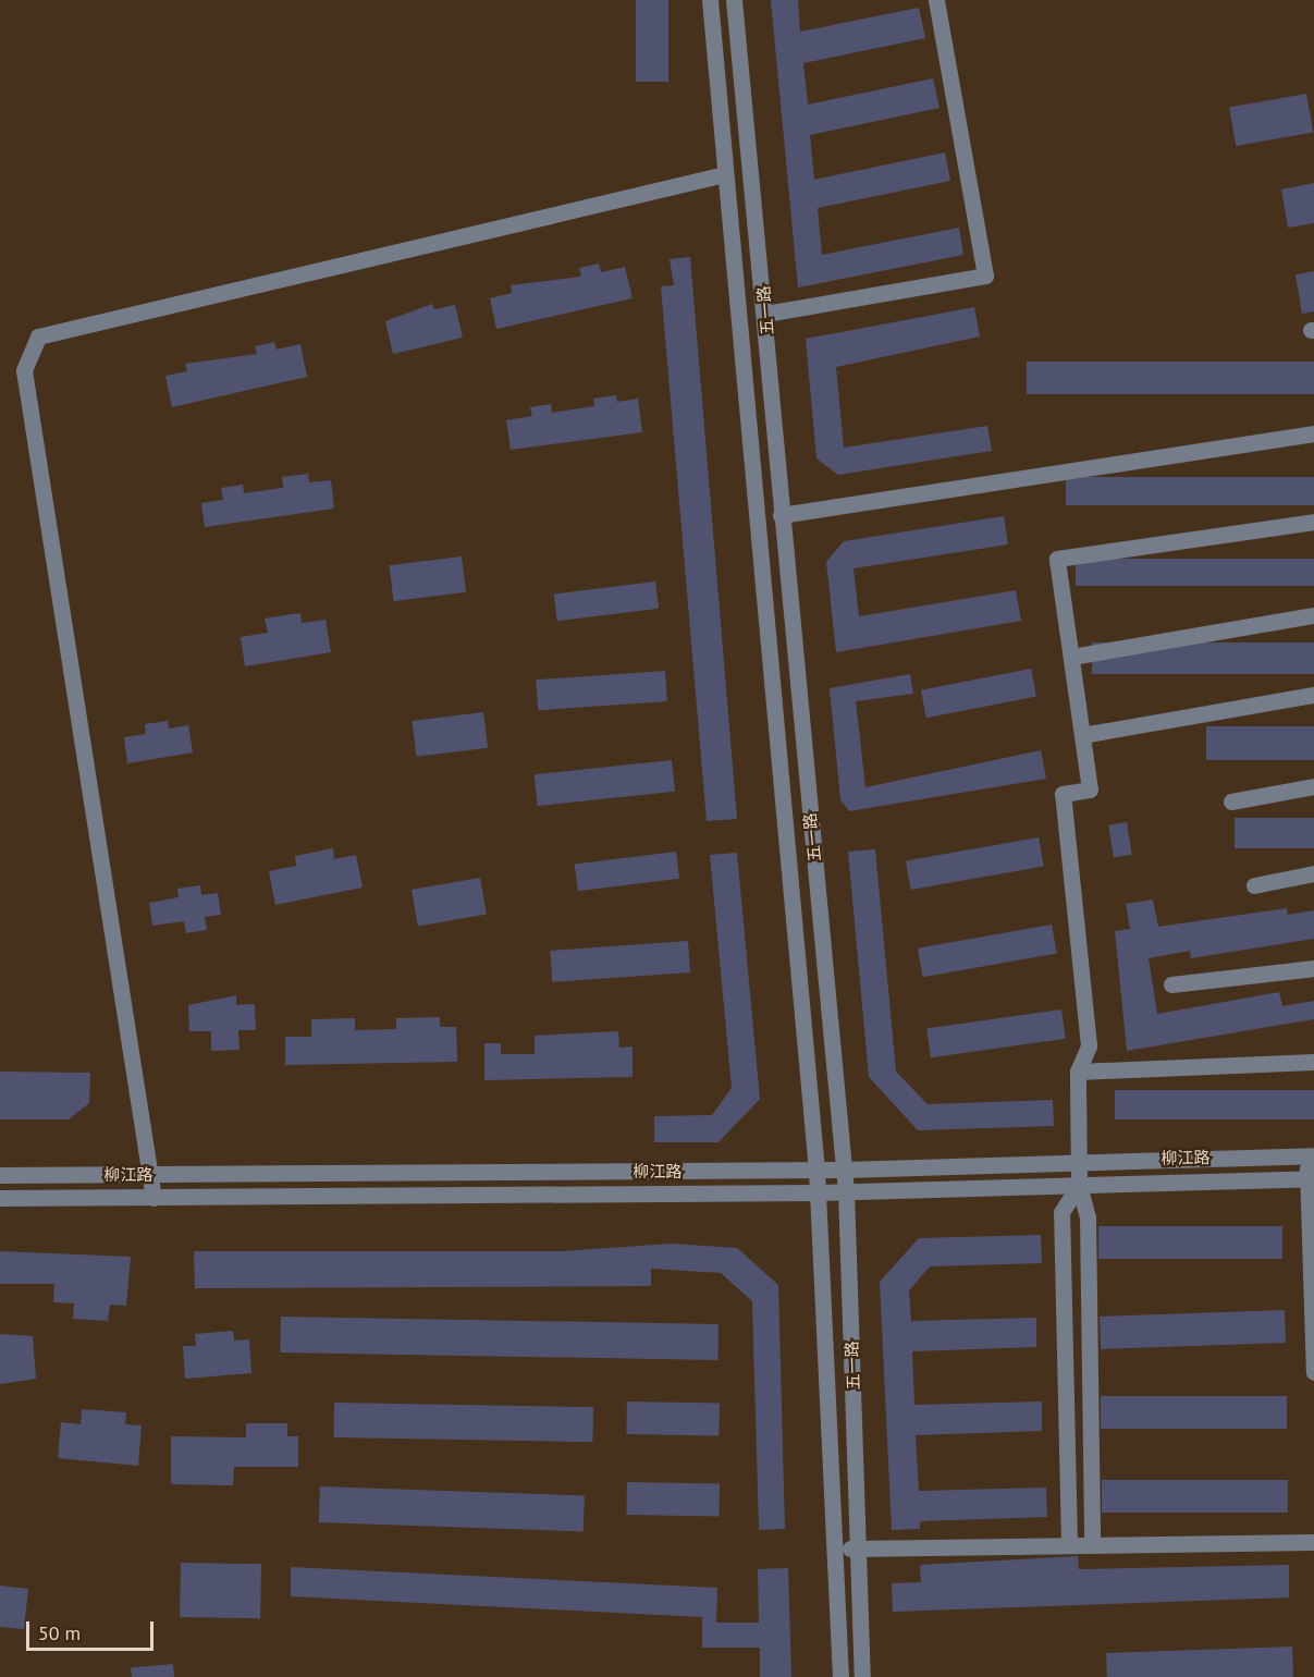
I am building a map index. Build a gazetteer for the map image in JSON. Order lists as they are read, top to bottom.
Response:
{
  "streets": {
    "street": ["五一路", "柳江路"]
  },
  "crossings": [
    ["五一路", "柳江路"]
  ],
  "scale_bar": "50 m"
}
